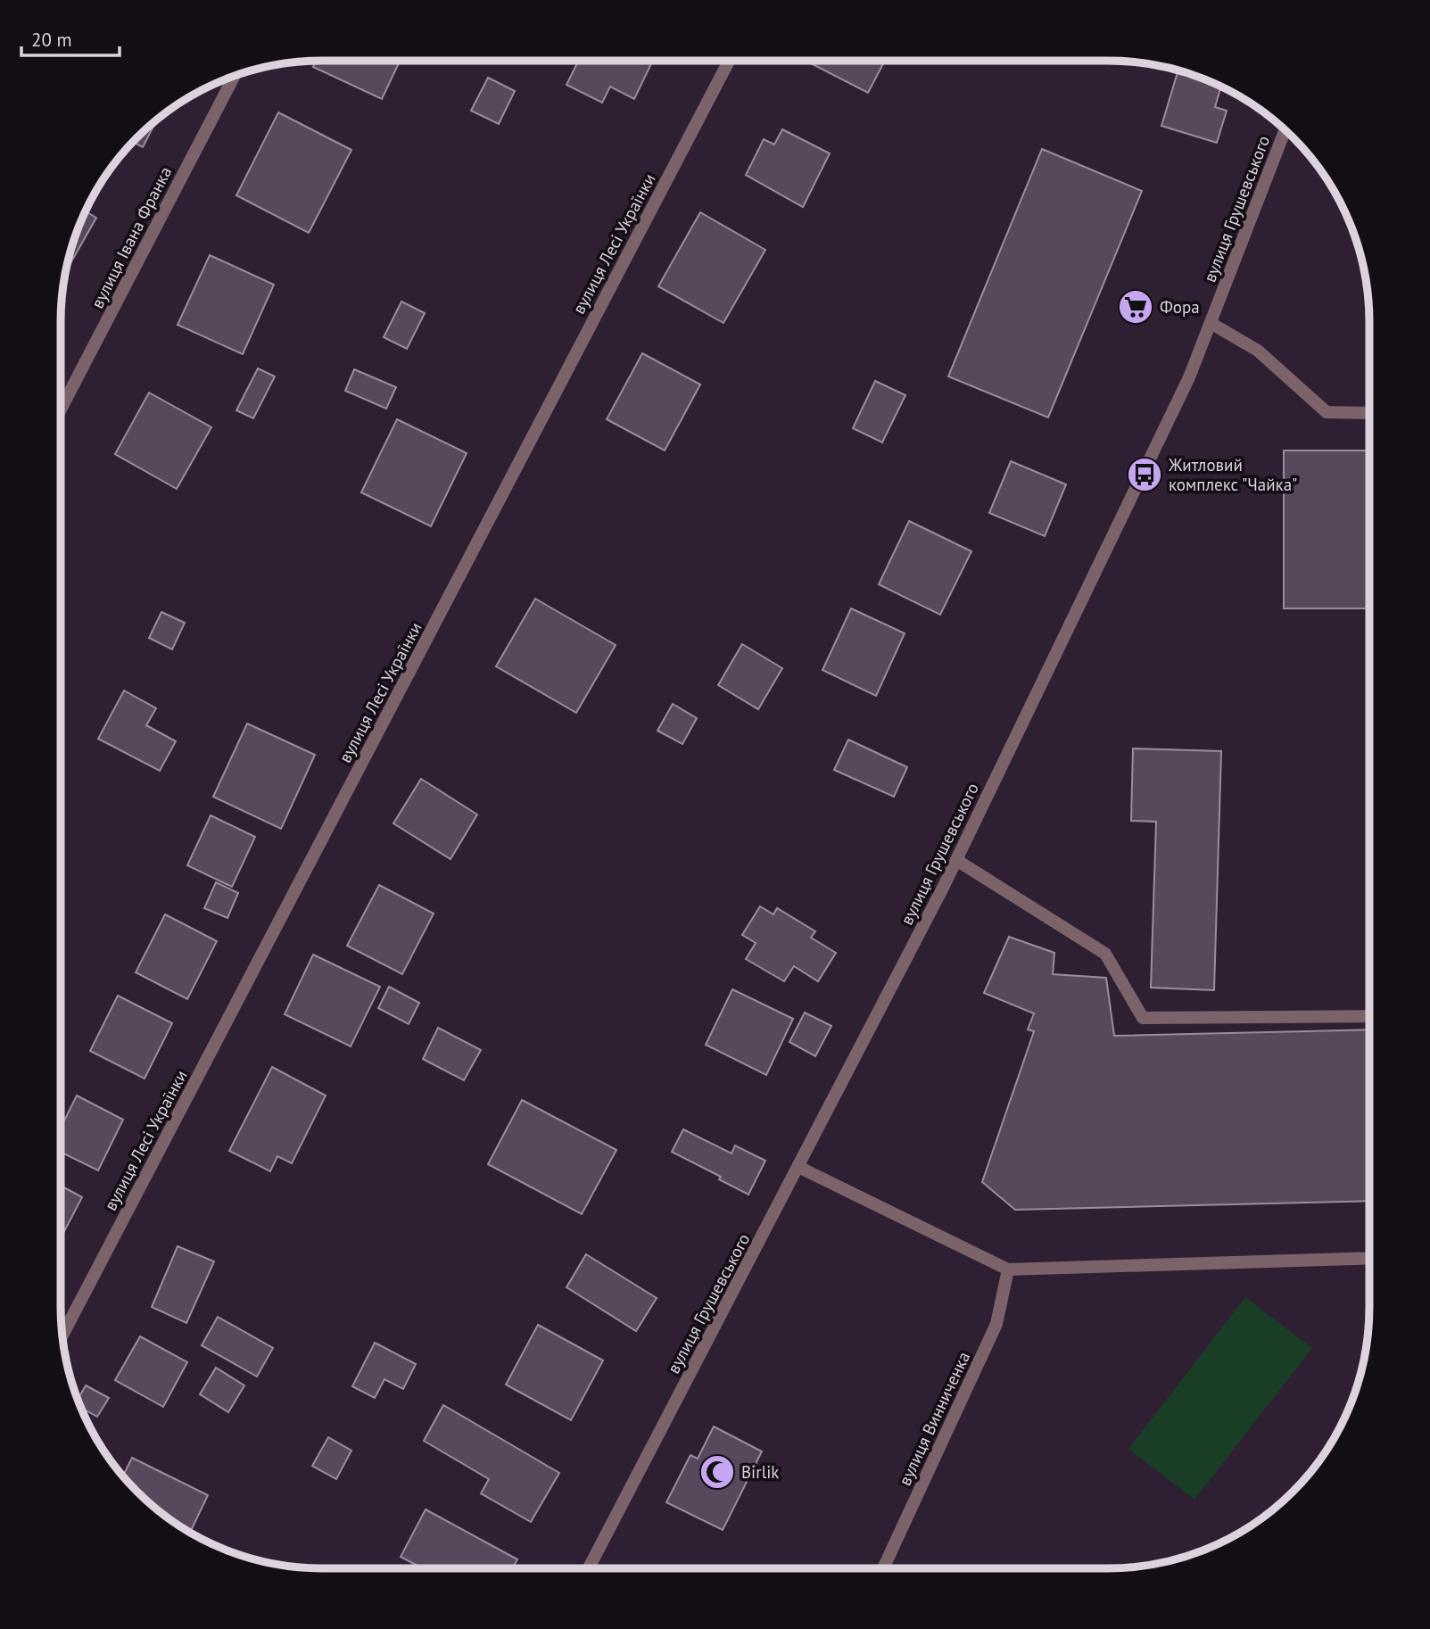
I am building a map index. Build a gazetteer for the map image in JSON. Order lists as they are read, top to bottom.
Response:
{
  "streets": {
    "street": [
      "вулиця Грушевського",
      "вулиця Івана Франка",
      "вулиця Лесі Українки",
      "вулиця Винниченка"
    ]
  },
  "places": {
    "supermarket": ["Фора"],
    "bus stop": ["Житловий комплекс \"Чайка\""],
    "mosque": ["Birlik"]
  },
  "scale_bar": "20 m"
}
